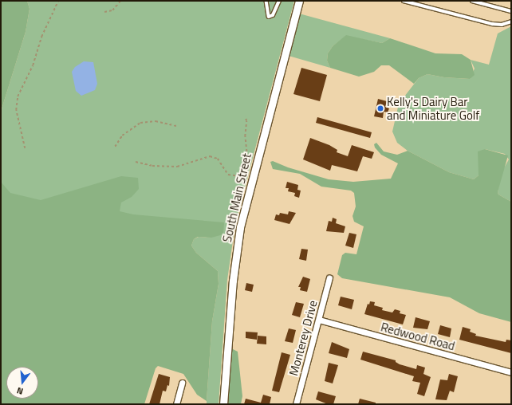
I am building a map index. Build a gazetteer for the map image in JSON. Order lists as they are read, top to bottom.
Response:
{
  "streets": {
    "street": ["South Main Street", "Redwood Road", "Monterey Drive"]
  },
  "crossings": [
    ["Redwood Road", "Monterey Drive"]
  ],
  "places": ["Kelly's Dairy Bar and Miniature Golf"],
  "north": "bottom"
}
